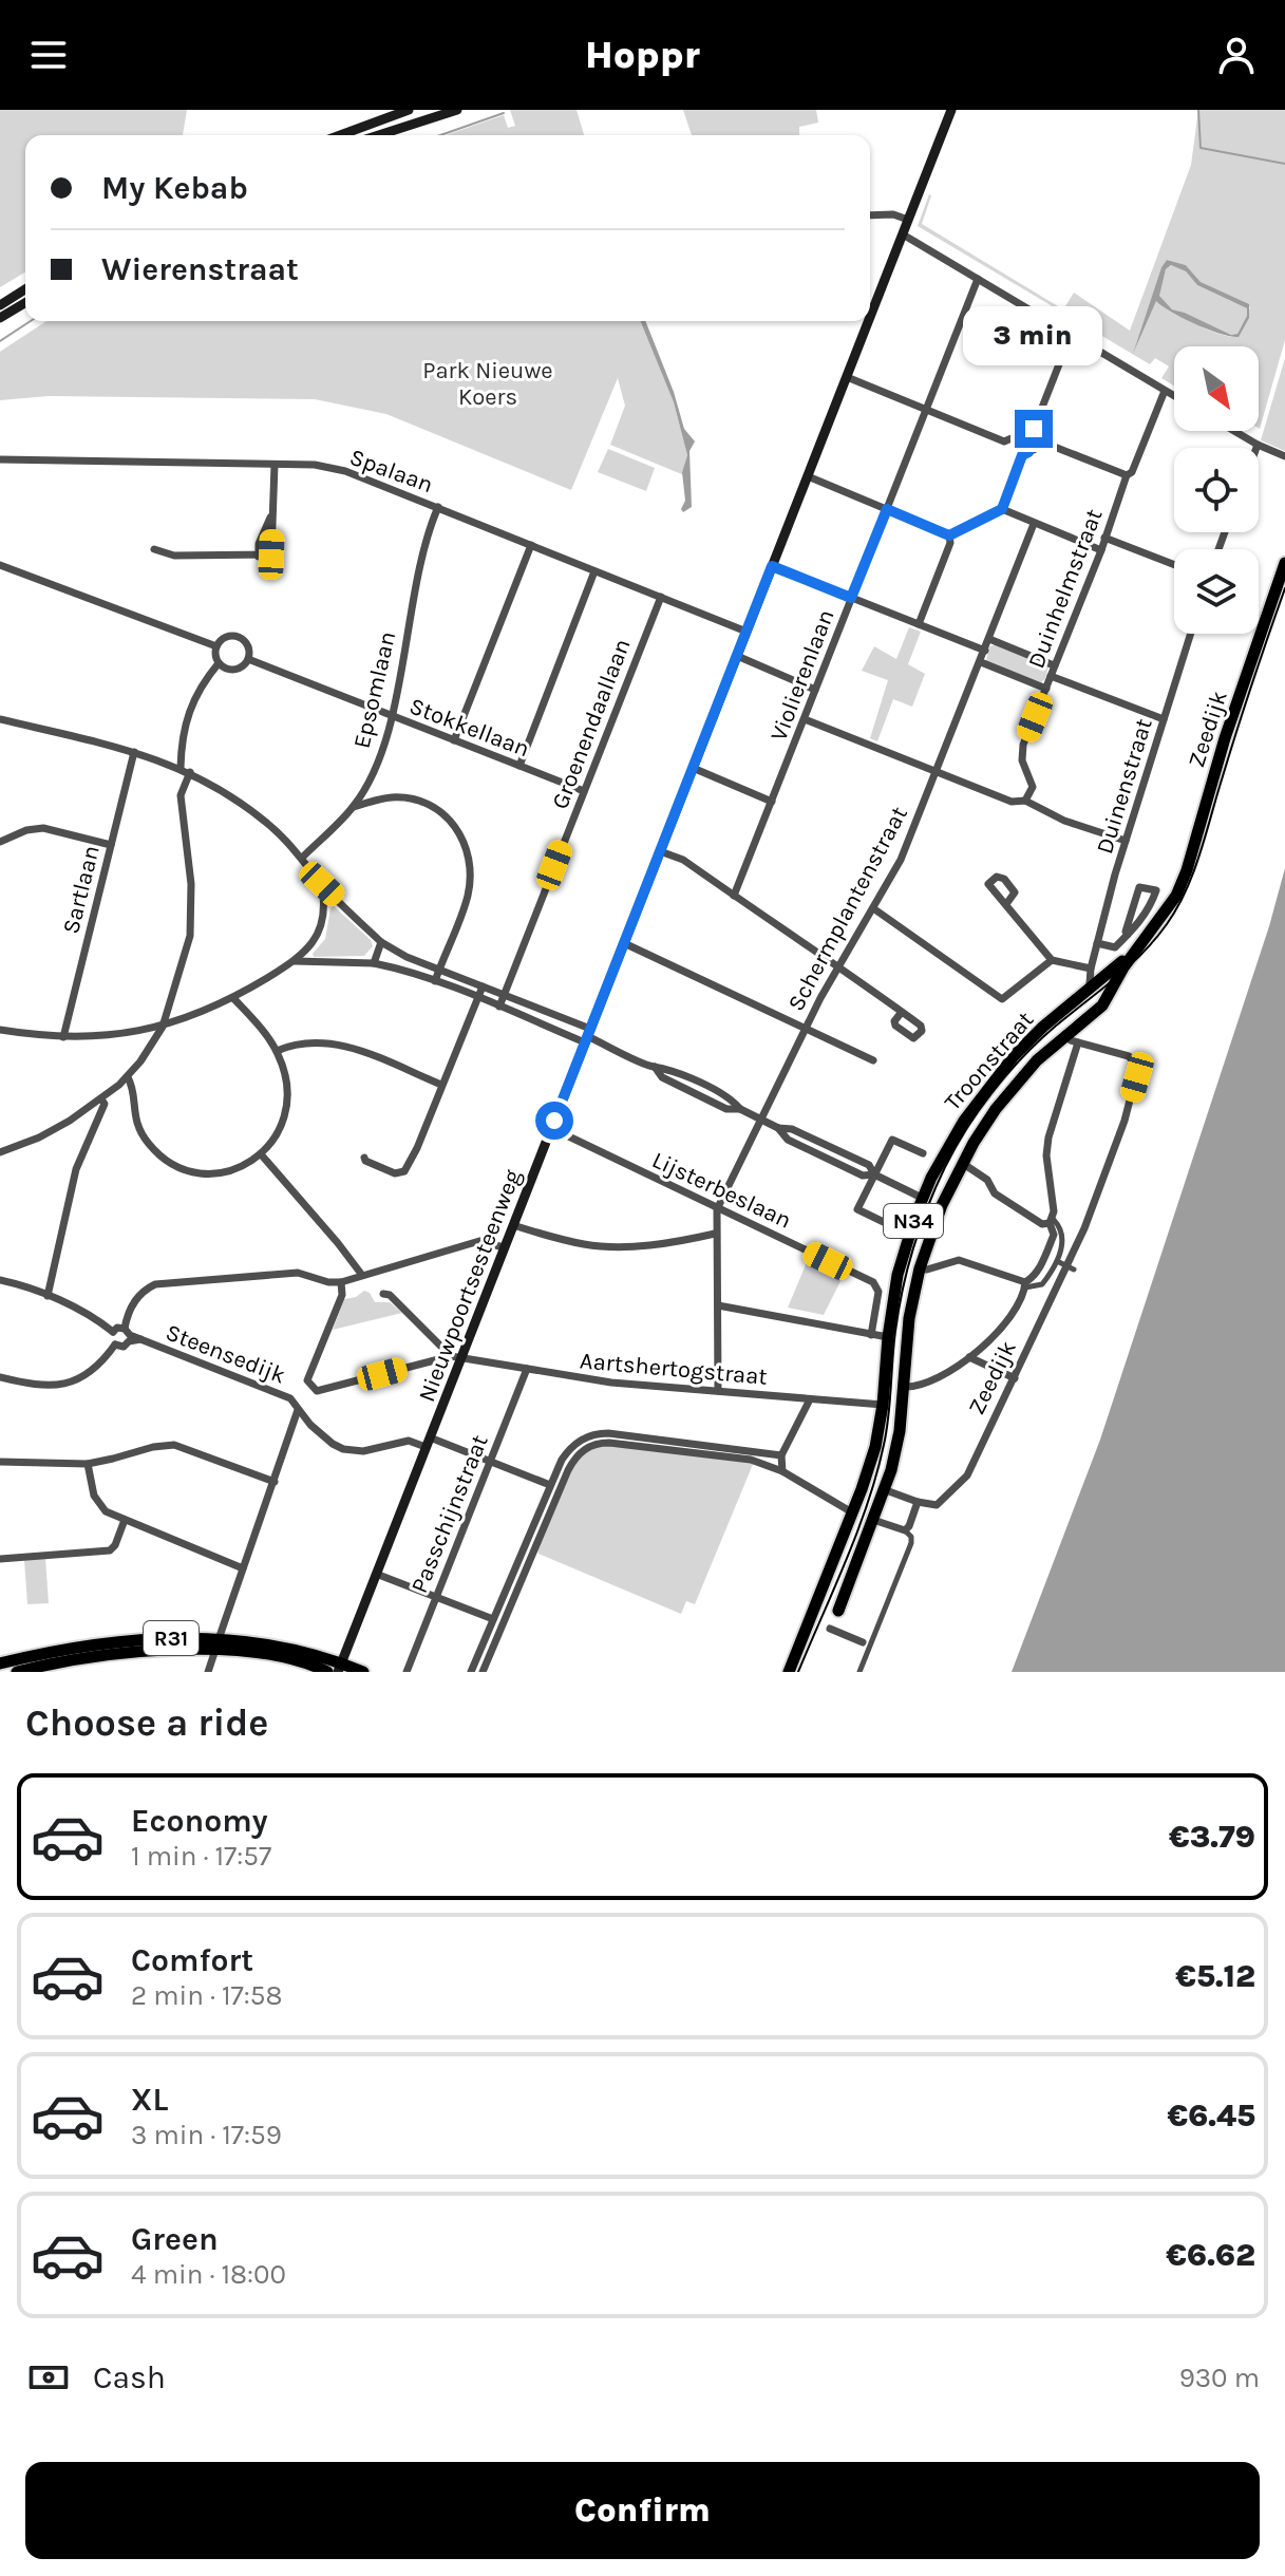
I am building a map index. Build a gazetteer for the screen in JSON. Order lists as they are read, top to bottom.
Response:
{
  "streets": {
    "main road": [
      "Zeedijk",
      "Troonstraat",
      "N34",
      "Nieuwpoortsesteenweg",
      "R31"
    ],
    "street": [
      "Spalaan",
      "Duinhelmstraat",
      "Violierenlaan",
      "Epsomlaan",
      "Groenendaallaan",
      "Stokkellaan",
      "Duinenstraat",
      "Sartlaan",
      "Schermplantenstraat",
      "Lijsterbeslaan",
      "Steensedijk",
      "Aartshertogstraat",
      "Passchijnstraat"
    ]
  },
  "crossings": [
    ["Spalaan", "Epsomlaan"],
    ["Spalaan", "Groenendaallaan"],
    ["Spalaan", "Nieuwpoortsesteenweg"],
    ["Epsomlaan", "Stokkellaan"],
    ["Groenendaallaan", "Stokkellaan"],
    ["Zeedijk", "Duinenstraat"],
    ["Zeedijk", "Troonstraat"],
    ["Duinenstraat", "Troonstraat"],
    ["Schermplantenstraat", "Lijsterbeslaan"],
    ["Troonstraat", "N34"],
    ["Troonstraat", "Aartshertogstraat"],
    ["Lijsterbeslaan", "Nieuwpoortsesteenweg"],
    ["Nieuwpoortsesteenweg", "Steensedijk"],
    ["Nieuwpoortsesteenweg", "Aartshertogstraat"],
    ["Nieuwpoortsesteenweg", "R31"],
    ["Aartshertogstraat", "Passchijnstraat"]
  ],
  "parks": ["Park Nieuwe Koers"],
  "north": "bottom right",
  "page": {
    "header": "Hoppr",
    "banner": ["My Kebab", "Wierenstraat"],
    "bubble": "3 min",
    "heading": "Choose a ride",
    "list": [
      {
        "name": "Economy",
        "note": "1 min · 17:57",
        "value": "€3.79"
      },
      {
        "name": "Comfort",
        "note": "2 min · 17:58",
        "value": "€5.12"
      },
      {
        "name": "XL",
        "note": "3 min · 17:59",
        "value": "€6.45"
      },
      {
        "name": "Green",
        "note": "4 min · 18:00",
        "value": "€6.62"
      }
    ],
    "pay": ["Cash", "930 m"],
    "buttons": "Confirm"
  }
}
